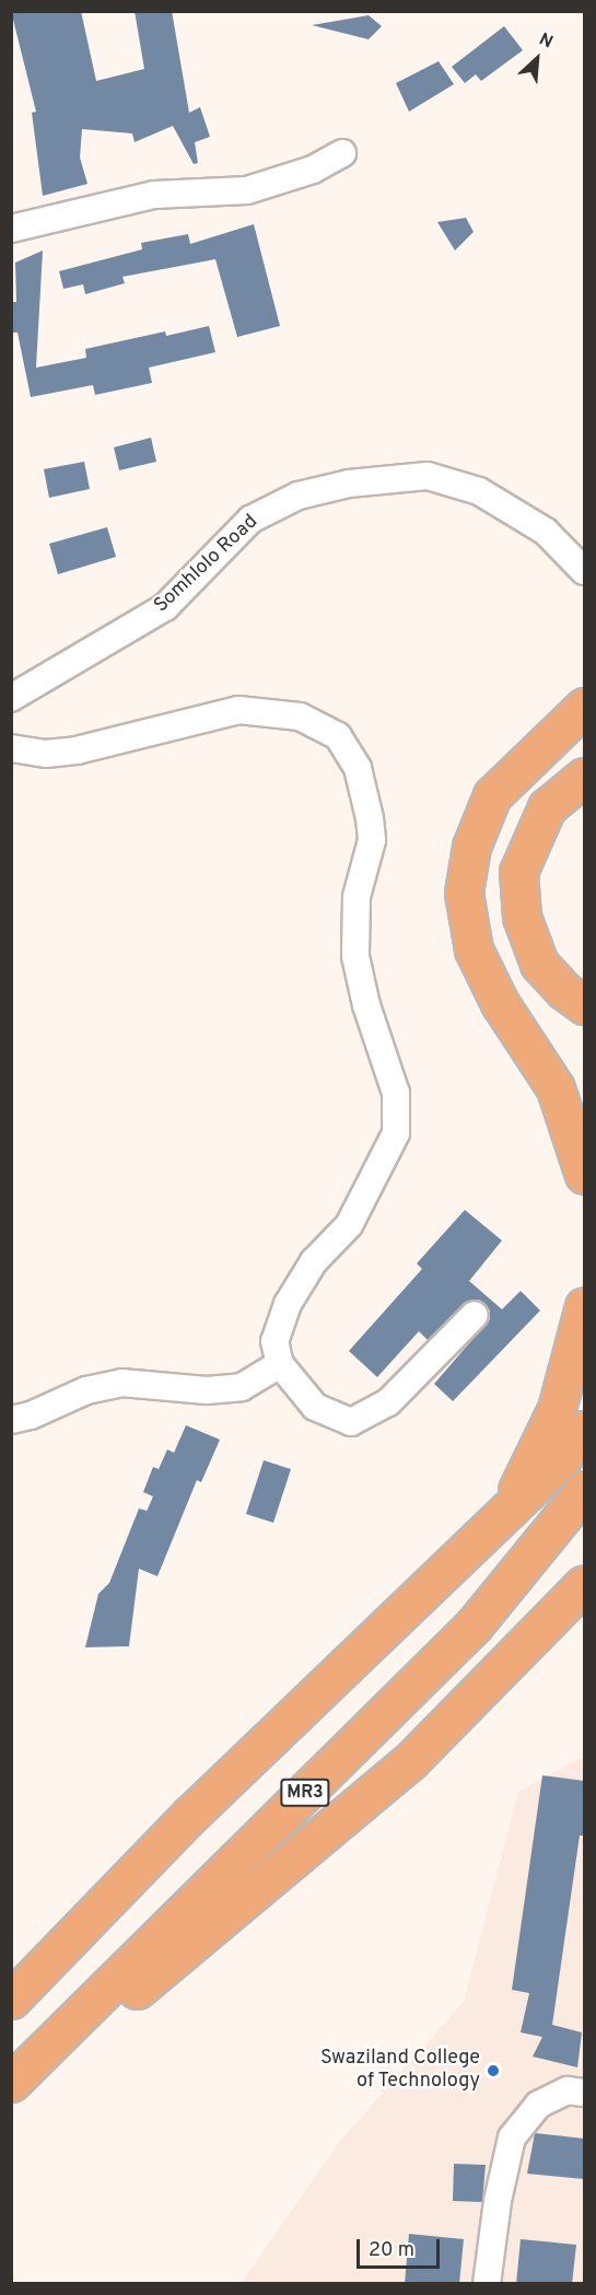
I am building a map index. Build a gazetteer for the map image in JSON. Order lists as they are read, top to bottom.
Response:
{
  "streets": {
    "highway": ["MR3"],
    "street": ["Somhlolo Road"]
  },
  "places": ["Swaziland College of Technology"],
  "scale_bar": "20 m",
  "north": "top right"
}
